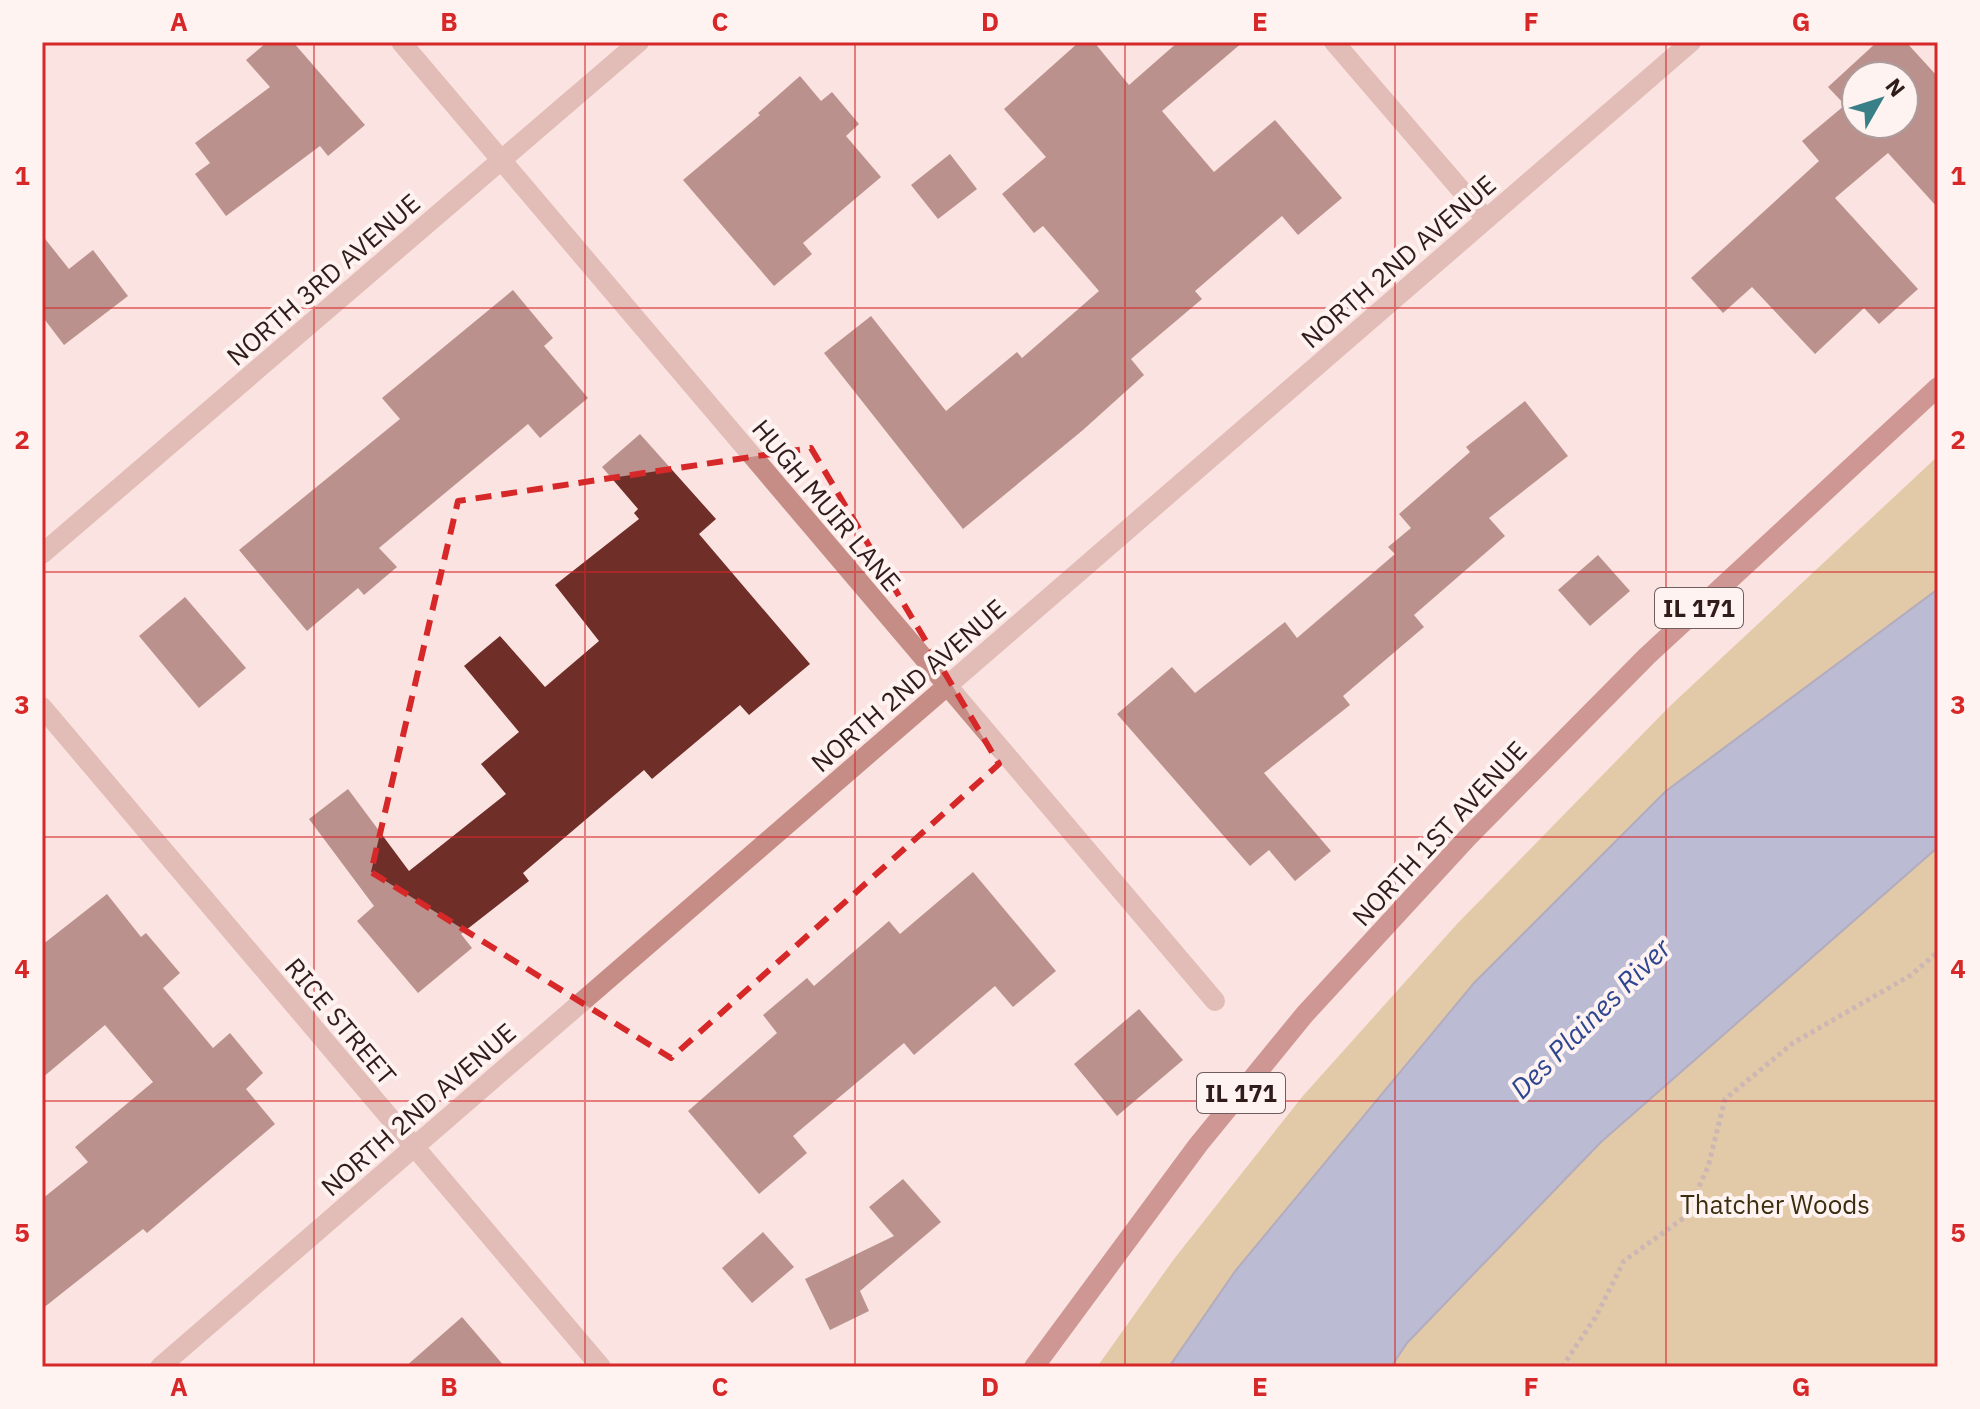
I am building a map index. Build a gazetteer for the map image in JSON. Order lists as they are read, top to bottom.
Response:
{
  "streets": {
    "main road": ["IL 171", "NORTH 1ST AVENUE"],
    "street": [
      "NORTH 2ND AVENUE",
      "NORTH 3RD AVENUE",
      "HUGH MUIR LANE",
      "RICE STREET"
    ]
  },
  "crossings": [
    ["NORTH 2ND AVENUE", "HUGH MUIR LANE"],
    ["NORTH 2ND AVENUE", "RICE STREET"],
    ["NORTH 3RD AVENUE", "HUGH MUIR LANE"]
  ],
  "water": ["Des Plaines River"],
  "parks": ["Thatcher Woods"],
  "north": "top right",
  "grid": {
    "columns": [
      "A",
      "B",
      "C",
      "D",
      "E",
      "F",
      "G"
    ],
    "rows": [
      "1",
      "2",
      "3",
      "4",
      "5"
    ]
  }
}
